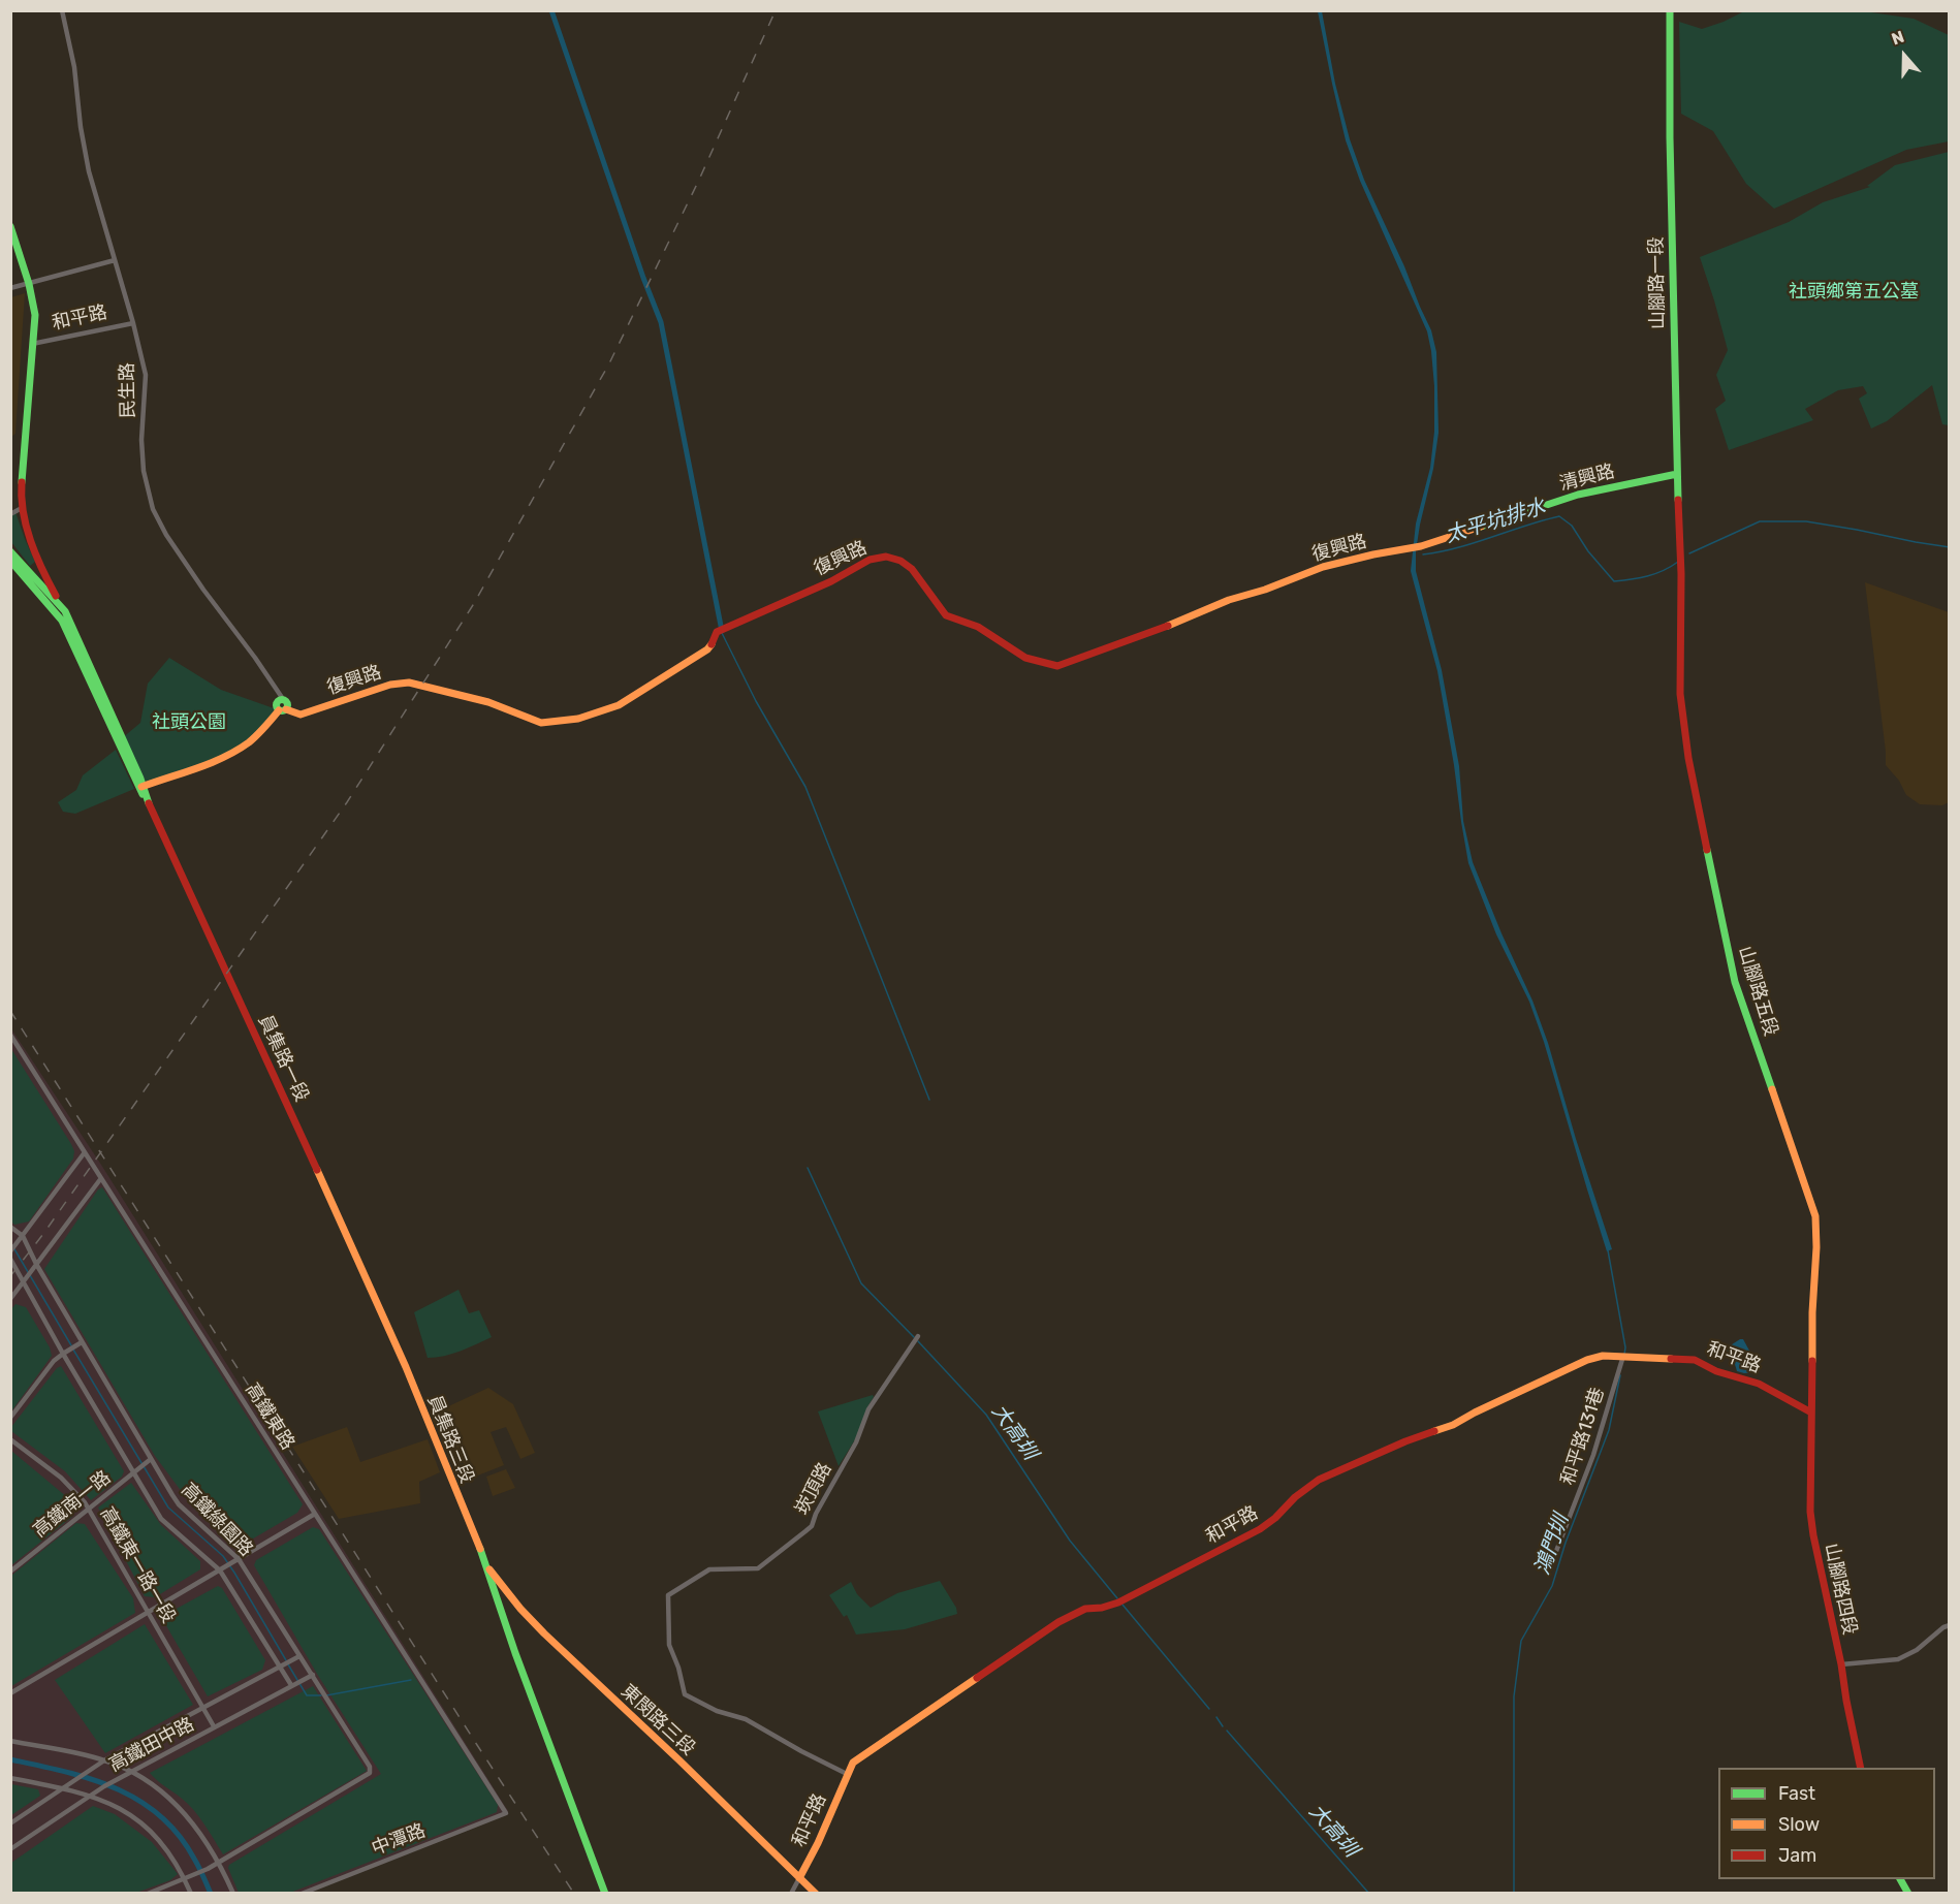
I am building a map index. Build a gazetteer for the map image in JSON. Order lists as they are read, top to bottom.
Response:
{
  "streets": {
    "main road": [
      "山腳路一段",
      "和平路",
      "清興路",
      "復興路",
      "山腳路五段",
      "員集路一段",
      "員集路三段",
      "山腳路四段",
      "東閔路三段"
    ],
    "street": [
      "民生路",
      "高鐵東路",
      "和平路131巷",
      "崁頂路",
      "高鐵南一路",
      "高鐵綠園路",
      "高鐵東一路一段",
      "高鐵田中路",
      "中潭路"
    ]
  },
  "crossings": [
    ["山腳路一段", "清興路"],
    ["山腳路一段", "山腳路五段"],
    ["和平路", "民生路"],
    ["和平路", "山腳路五段"],
    ["和平路", "員集路一段"],
    ["和平路", "和平路131巷"],
    ["和平路", "崁頂路"],
    ["和平路", "山腳路四段"],
    ["和平路", "東閔路三段"],
    ["清興路", "復興路"],
    ["山腳路五段", "山腳路四段"],
    ["員集路一段", "員集路三段"],
    ["高鐵東路", "中潭路"],
    ["員集路三段", "東閔路三段"],
    ["高鐵南一路", "高鐵綠園路"],
    ["高鐵南一路", "高鐵東一路一段"],
    ["高鐵綠園路", "高鐵田中路"],
    ["高鐵東一路一段", "高鐵田中路"]
  ],
  "water": ["太平坑排水", "大高圳", "鴻門圳"],
  "parks": ["社頭鄉第五公墓", "社頭公園"],
  "legend": ["Fast", "Slow", "Jam"],
  "north": "top"
}
